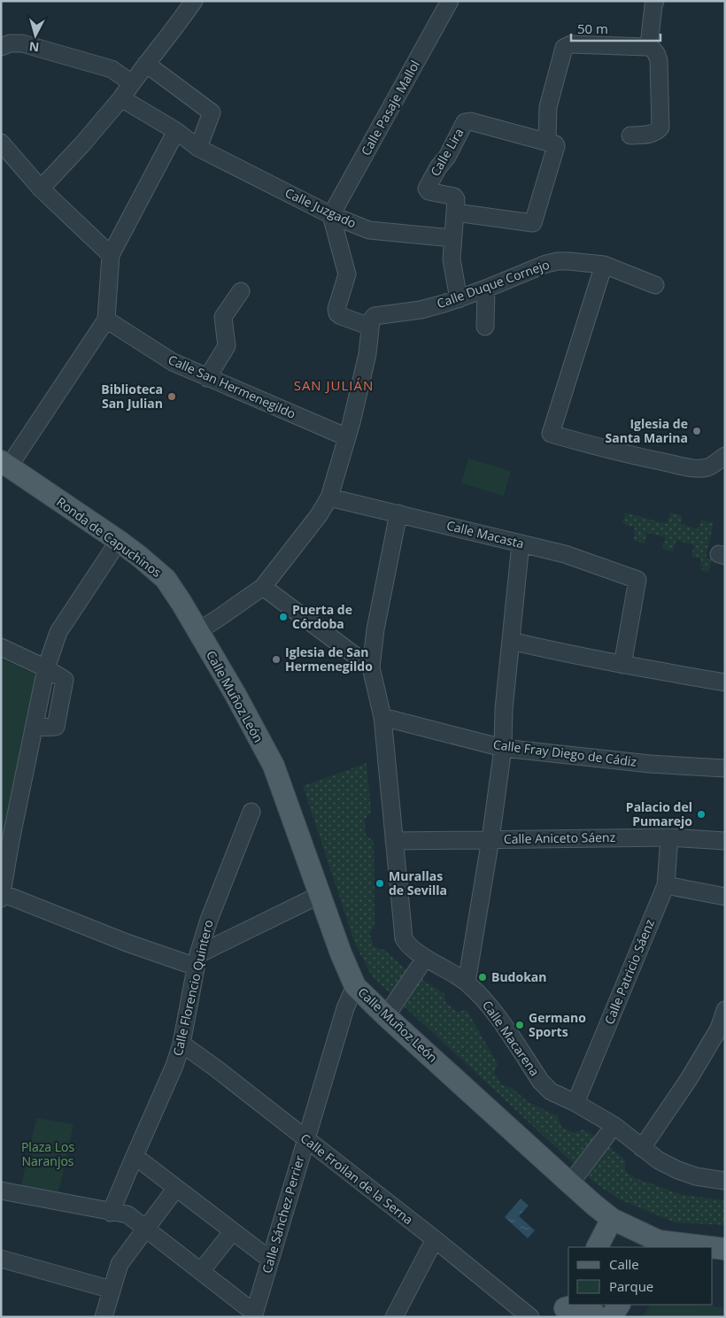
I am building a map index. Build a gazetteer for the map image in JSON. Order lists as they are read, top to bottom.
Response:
{
  "streets": {
    "main road": ["Ronda de Capuchinos", "Calle Muñoz León"],
    "street": [
      "Calle Pasaje Mallol",
      "Calle Lira",
      "Calle Juzgado",
      "Calle Duque Cornejo",
      "Calle San Hermenegildo",
      "Calle Macasta",
      "Calle Fray Diego de Cádiz",
      "Calle Aniceto Sáenz",
      "Calle Patricio Sáenz",
      "Calle Florencio Quintero",
      "Calle Macarena",
      "Calle Froilan de la Serna",
      "Calle Sánchez Perrier"
    ]
  },
  "crossings": [
    ["Calle Pasaje Mallol", "Calle Juzgado"],
    ["Calle Lira", "Calle Juzgado"],
    ["Calle Lira", "Calle Duque Cornejo"],
    ["Calle Macasta", "Calle Macarena"],
    ["Ronda de Capuchinos", "Calle Muñoz León"],
    ["Calle Muñoz León", "Calle Sánchez Perrier"],
    ["Calle Fray Diego de Cádiz", "Calle Macarena"],
    ["Calle Aniceto Sáenz", "Calle Patricio Sáenz"],
    ["Calle Aniceto Sáenz", "Calle Macarena"],
    ["Calle Patricio Sáenz", "Calle Macarena"],
    ["Calle Florencio Quintero", "Calle Froilan de la Serna"],
    ["Calle Froilan de la Serna", "Calle Sánchez Perrier"]
  ],
  "districts": ["SAN JULIÁN"],
  "parks": ["Plaza Los Naranjos"],
  "places": [
    "Biblioteca San Julian",
    "Iglesia de Santa Marina",
    "Puerta de Córdoba",
    "Iglesia de San Hermenegildo",
    "Palacio del Pumarejo",
    "Murallas de Sevilla",
    "Budokan",
    "Germano Sports"
  ],
  "legend": ["Calle", "Parque"],
  "scale_bar": "50 m",
  "north": "bottom"
}
